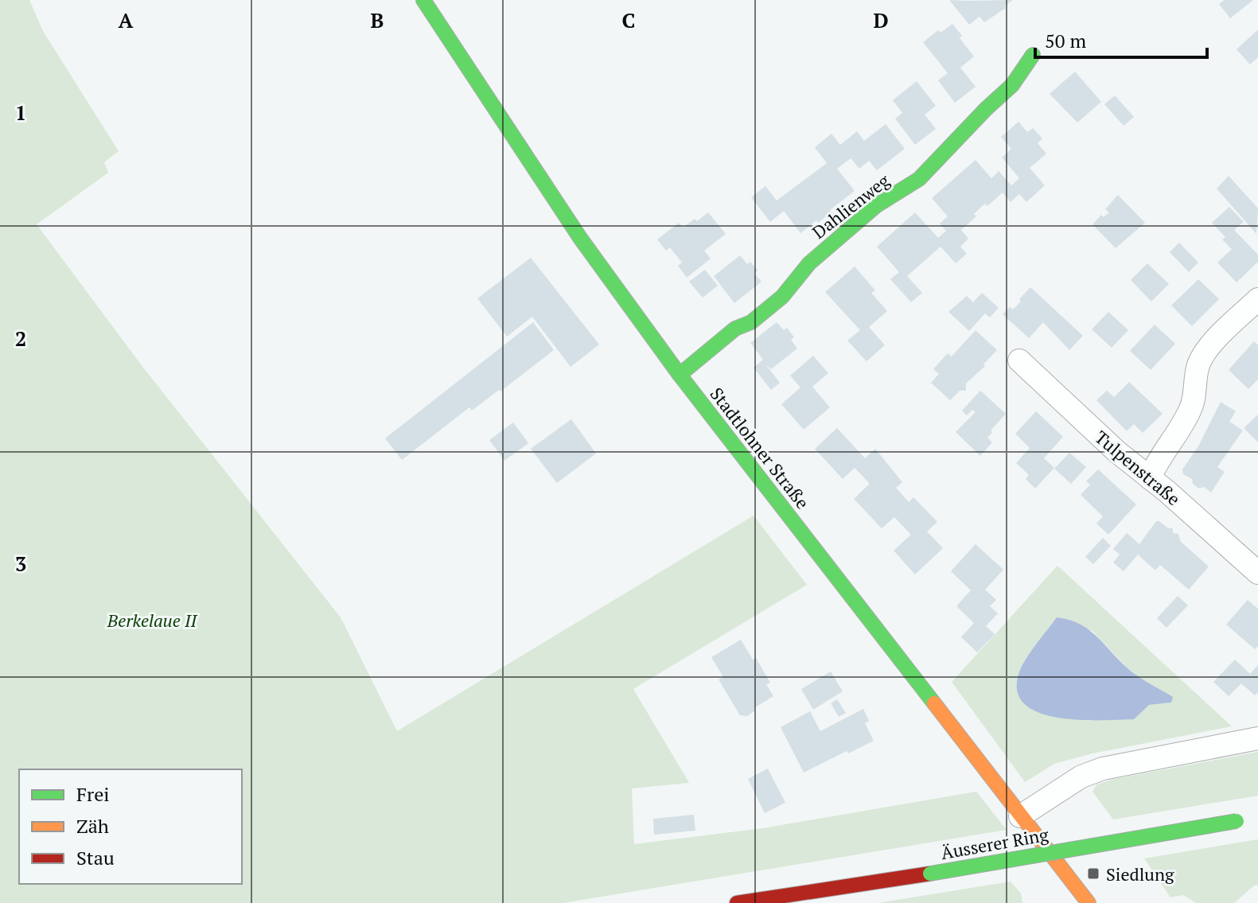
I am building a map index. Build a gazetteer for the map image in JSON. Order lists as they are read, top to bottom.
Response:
{
  "streets": {
    "street": [
      "Dahlienweg",
      "Stadtlohner Straße",
      "Tulpenstraße",
      "Äusserer Ring"
    ]
  },
  "crossings": [
    ["Dahlienweg", "Stadtlohner Straße"]
  ],
  "parks": ["Berkelaue II"],
  "places": {
    "transit": ["Siedlung"]
  },
  "legend": ["Frei", "Zäh", "Stau"],
  "scale_bar": "50 m",
  "grid": {
    "columns": [
      "A",
      "B",
      "C",
      "D"
    ],
    "rows": ["1", "2", "3"]
  }
}
